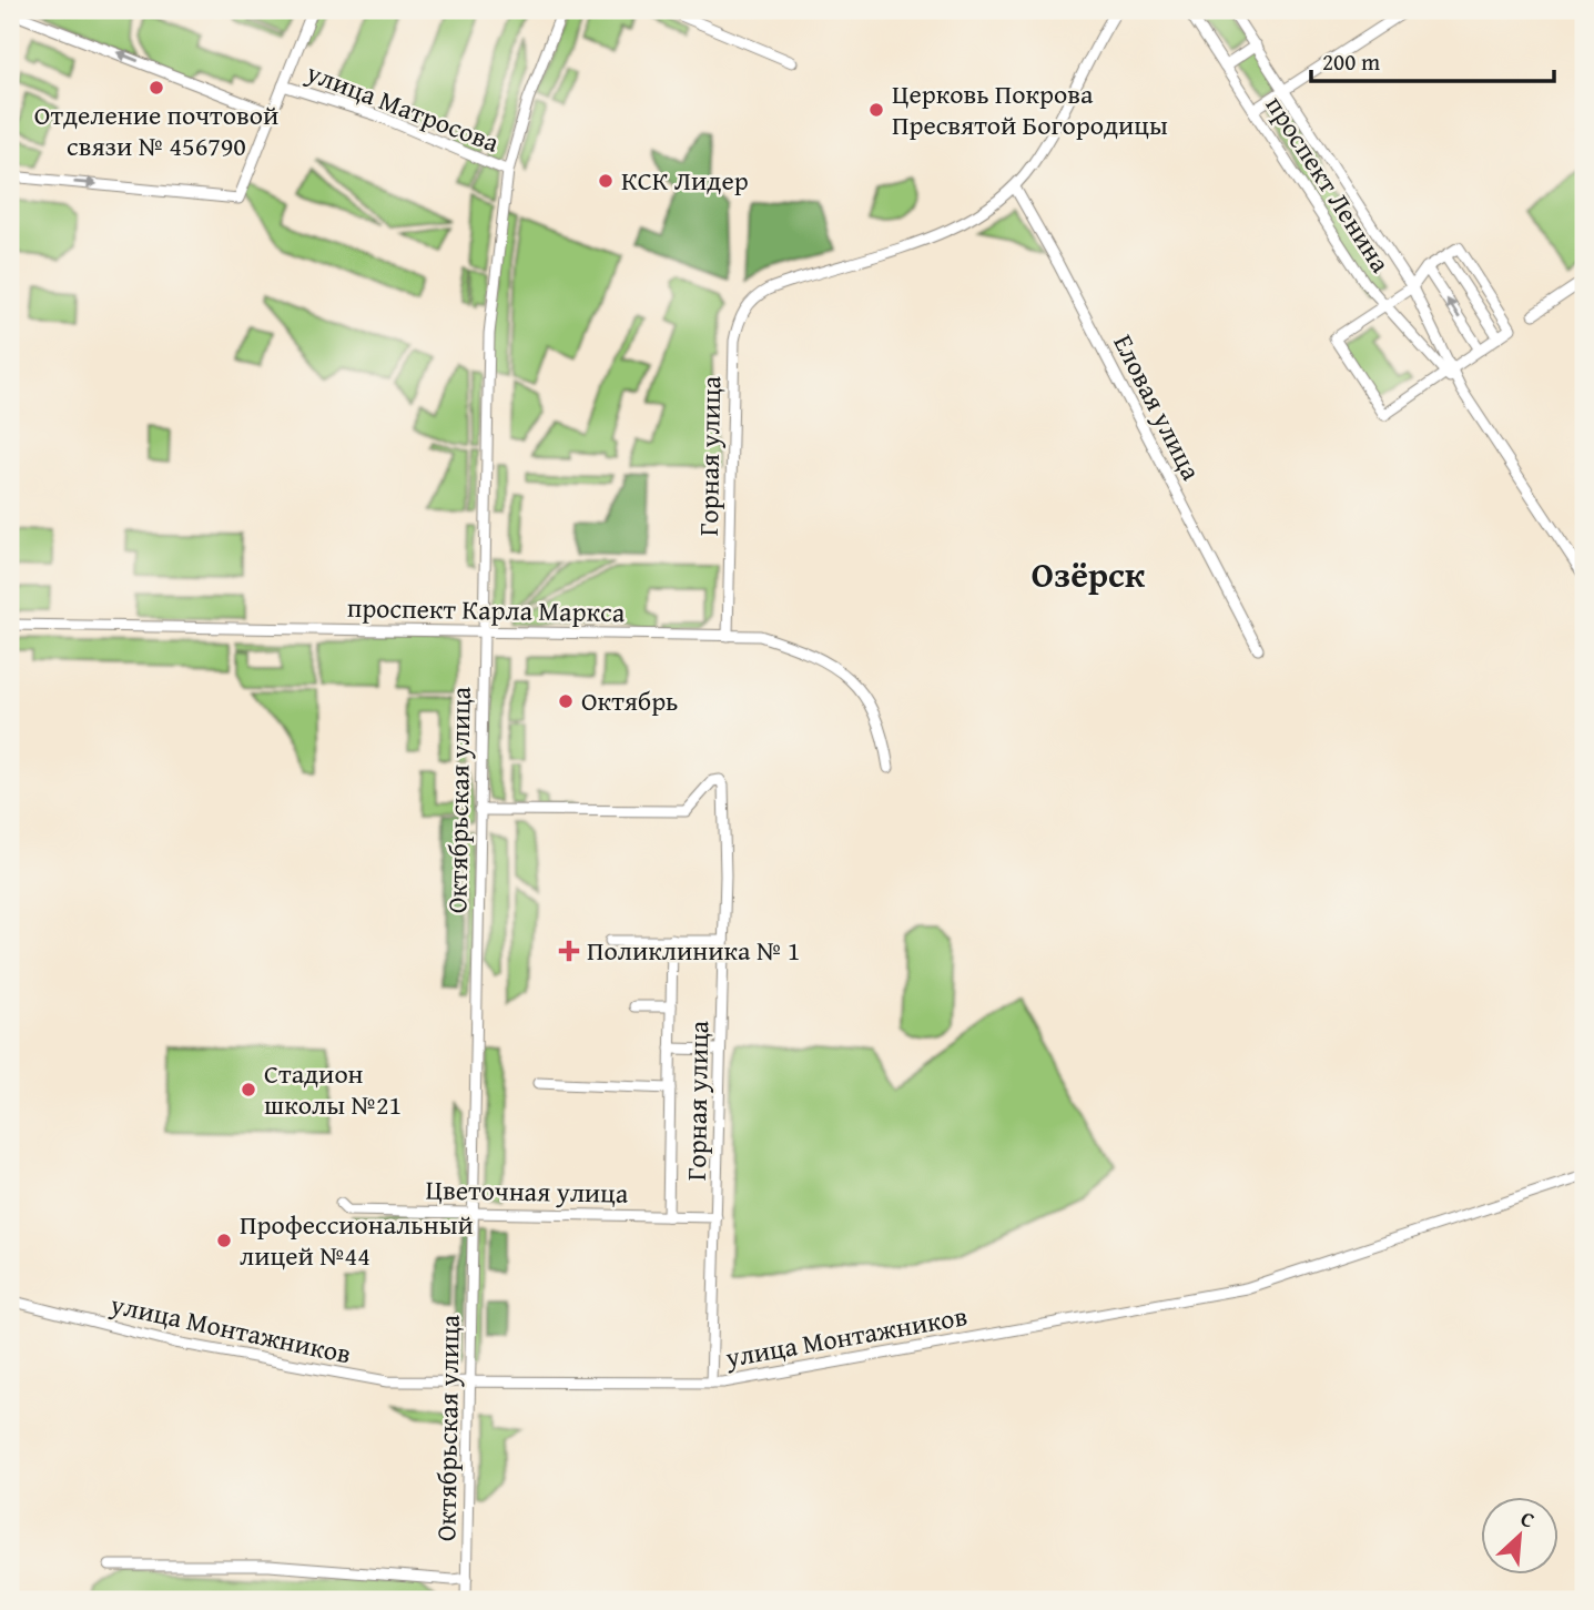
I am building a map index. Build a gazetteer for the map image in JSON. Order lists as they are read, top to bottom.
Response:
{
  "streets": {
    "street": [
      "улица Матросова",
      "проспект Ленина",
      "Еловая улица",
      "Горная улица",
      "проспект Карла Маркса",
      "Октябрьская улица",
      "Цветочная улица",
      "улица Монтажников"
    ]
  },
  "crossings": [
    ["улица Матросова", "Октябрьская улица"],
    ["Еловая улица", "Горная улица"],
    ["Горная улица", "проспект Карла Маркса"],
    ["Горная улица", "Октябрьская улица"],
    ["Горная улица", "Цветочная улица"],
    ["Горная улица", "улица Монтажников"],
    ["проспект Карла Маркса", "Октябрьская улица"],
    ["Октябрьская улица", "Цветочная улица"],
    ["Октябрьская улица", "улица Монтажников"]
  ],
  "districts": ["Озёрск"],
  "places": {
    "other": [
      "Отделение почтовой связи № 456790",
      "Церковь Покрова Пресвятой Богородицы",
      "КСК Лидер",
      "Октябрь",
      "Стадион школы №21",
      "Профессиональный лицей №44"
    ],
    "health": ["Поликлиника № 1"]
  },
  "scale_bar": "200 m",
  "north": "top right"
}
